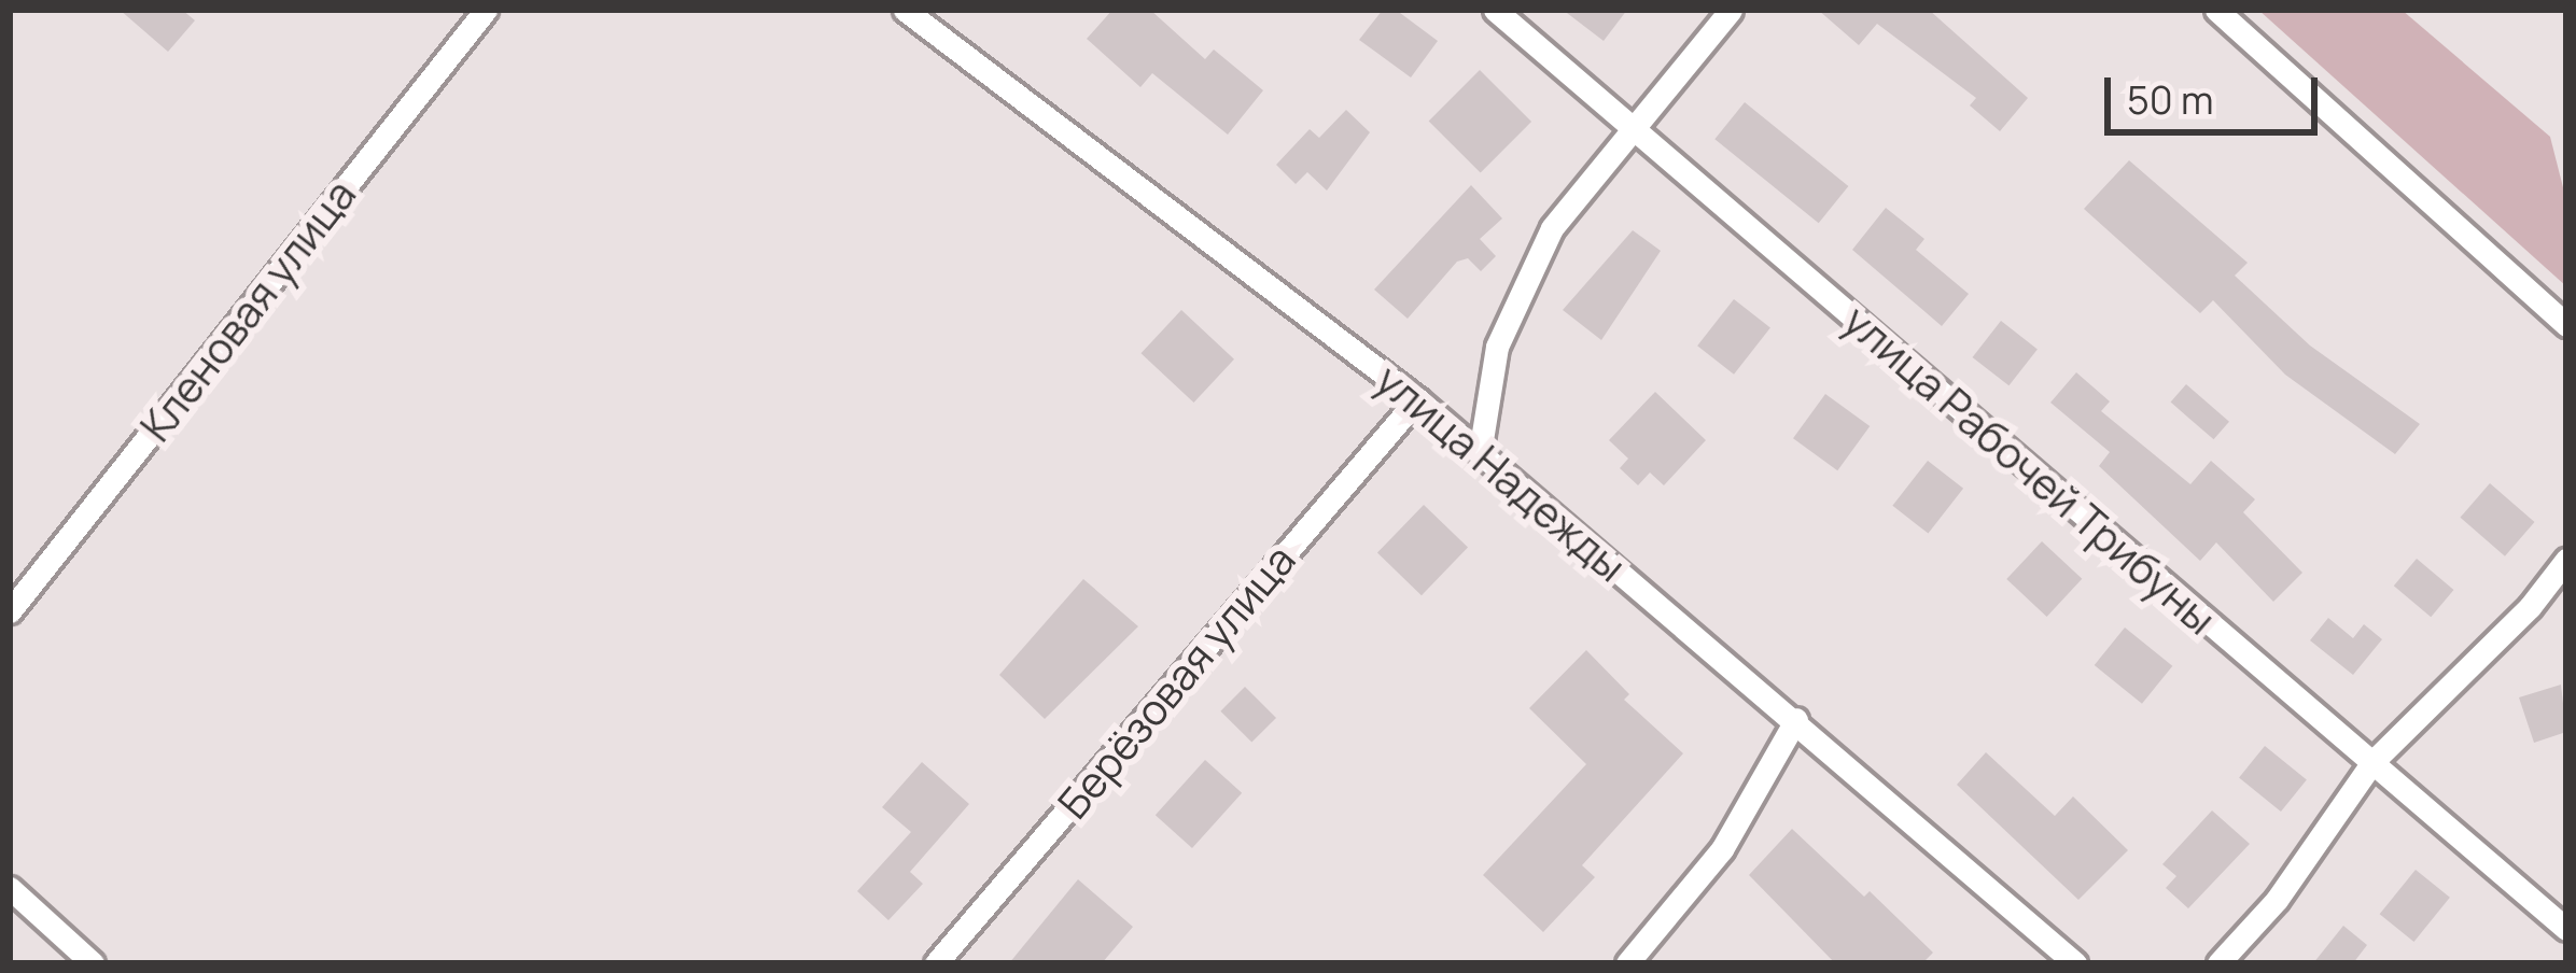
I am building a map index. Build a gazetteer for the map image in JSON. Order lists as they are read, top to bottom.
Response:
{
  "streets": {
    "street": [
      "Кленовая улица",
      "улица Рабочей Трибуны",
      "улица Надежды",
      "Берёзовая улица"
    ]
  },
  "crossings": [
    ["улица Надежды", "Берёзовая улица"]
  ],
  "scale_bar": "50 m"
}
